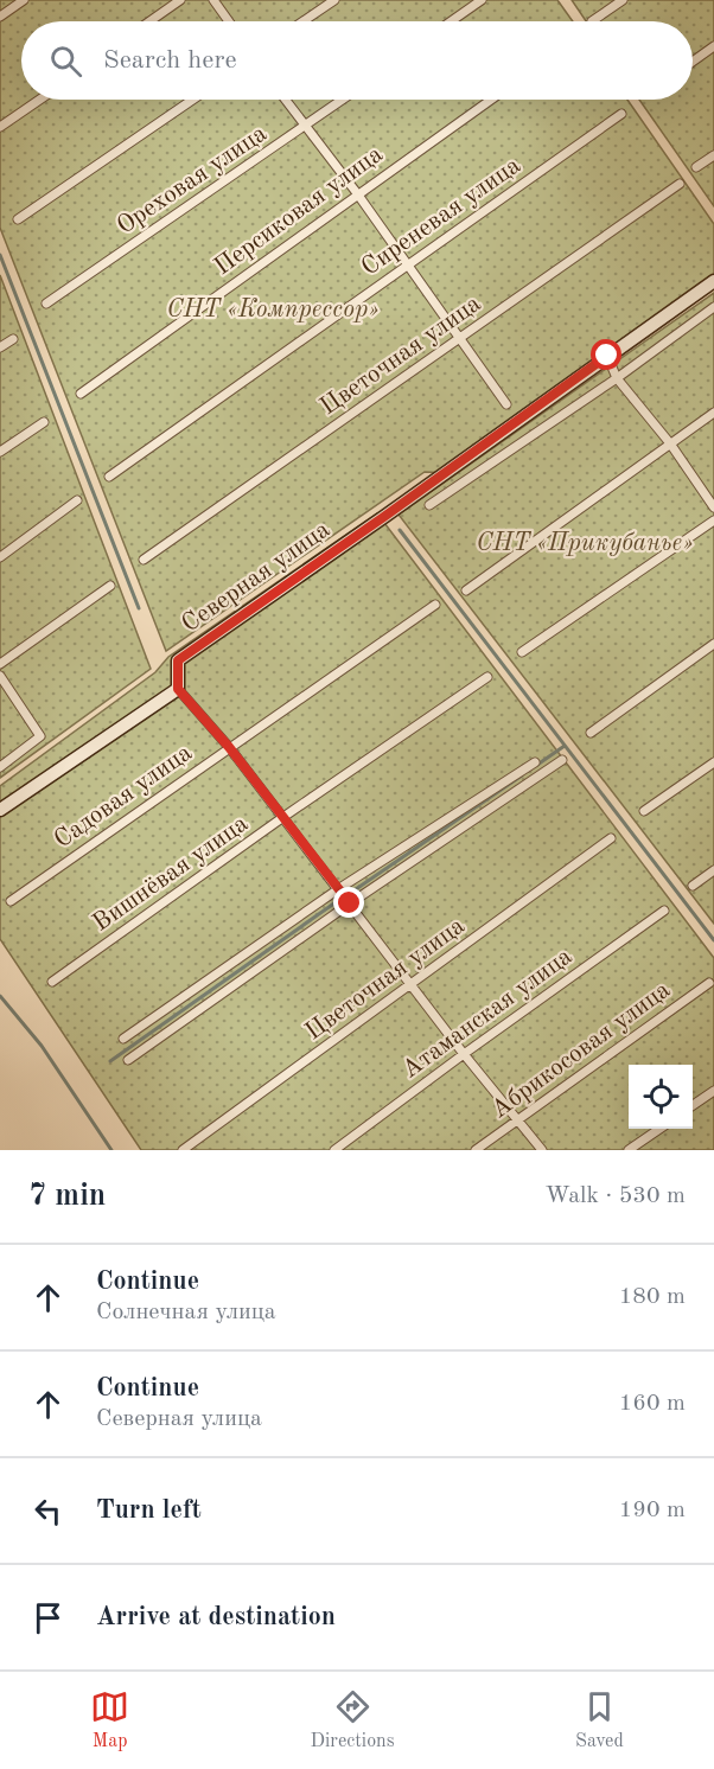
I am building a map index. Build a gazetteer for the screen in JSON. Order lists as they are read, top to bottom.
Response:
{
  "streets": {
    "street": [
      "Ореховая улица",
      "Персиковая улица",
      "Сиреневая улица",
      "Цветочная улица",
      "Северная улица",
      "Садовая улица",
      "Вишнёвая улица",
      "Атаманская улица",
      "Абрикосовая улица"
    ]
  },
  "parks": ["СНТ «Компрессор»", "СНТ «Прикубанье»"],
  "page": {
    "search": "Search here",
    "heading": ["7 min", "Walk · 530 m"],
    "list": [
      ["Continue", "Солнечная улица", "180 m"],
      ["Continue", "Северная улица", "160 m"],
      ["Turn left", "190 m"],
      "Arrive at destination"
    ],
    "nav": ["Map", "Directions", "Saved"]
  }
}
